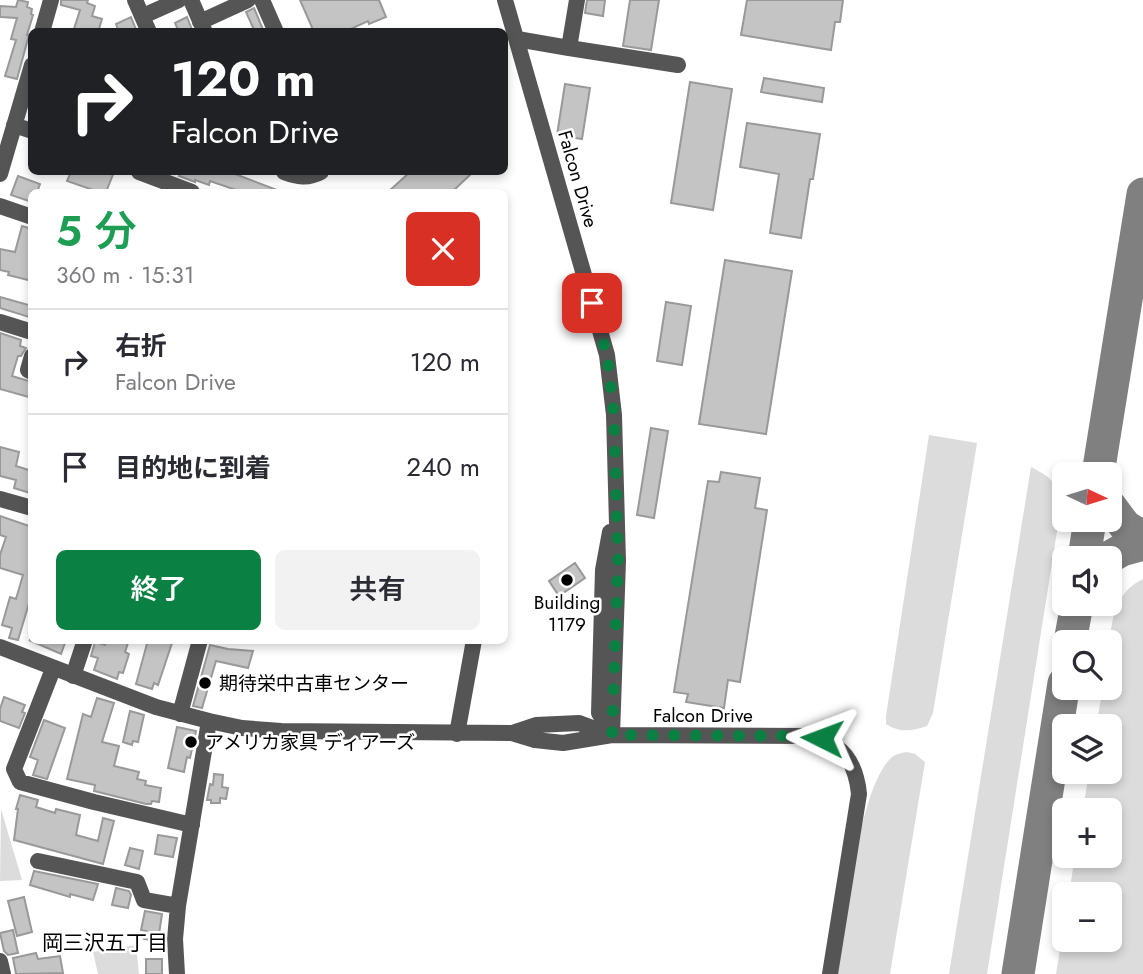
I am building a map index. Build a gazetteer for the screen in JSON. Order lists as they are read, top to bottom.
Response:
{
  "streets": {
    "street": ["Falcon Drive"]
  },
  "districts": ["岡三沢五丁目"],
  "places": ["Building 1179", "期待栄中古車センター", "アメリカ家具 ディアーズ"],
  "north": "right",
  "page": {
    "turn": ["120 m", "Falcon Drive"],
    "heading": ["5 分", "360 m · 15:31"],
    "list": [
      {
        "name": "右折",
        "note": "Falcon Drive",
        "value": "120 m"
      },
      {
        "name": "目的地に到着",
        "value": "240 m"
      }
    ],
    "map_buttons": ["+", "−"],
    "buttons": ["終了", "共有"]
  }
}
